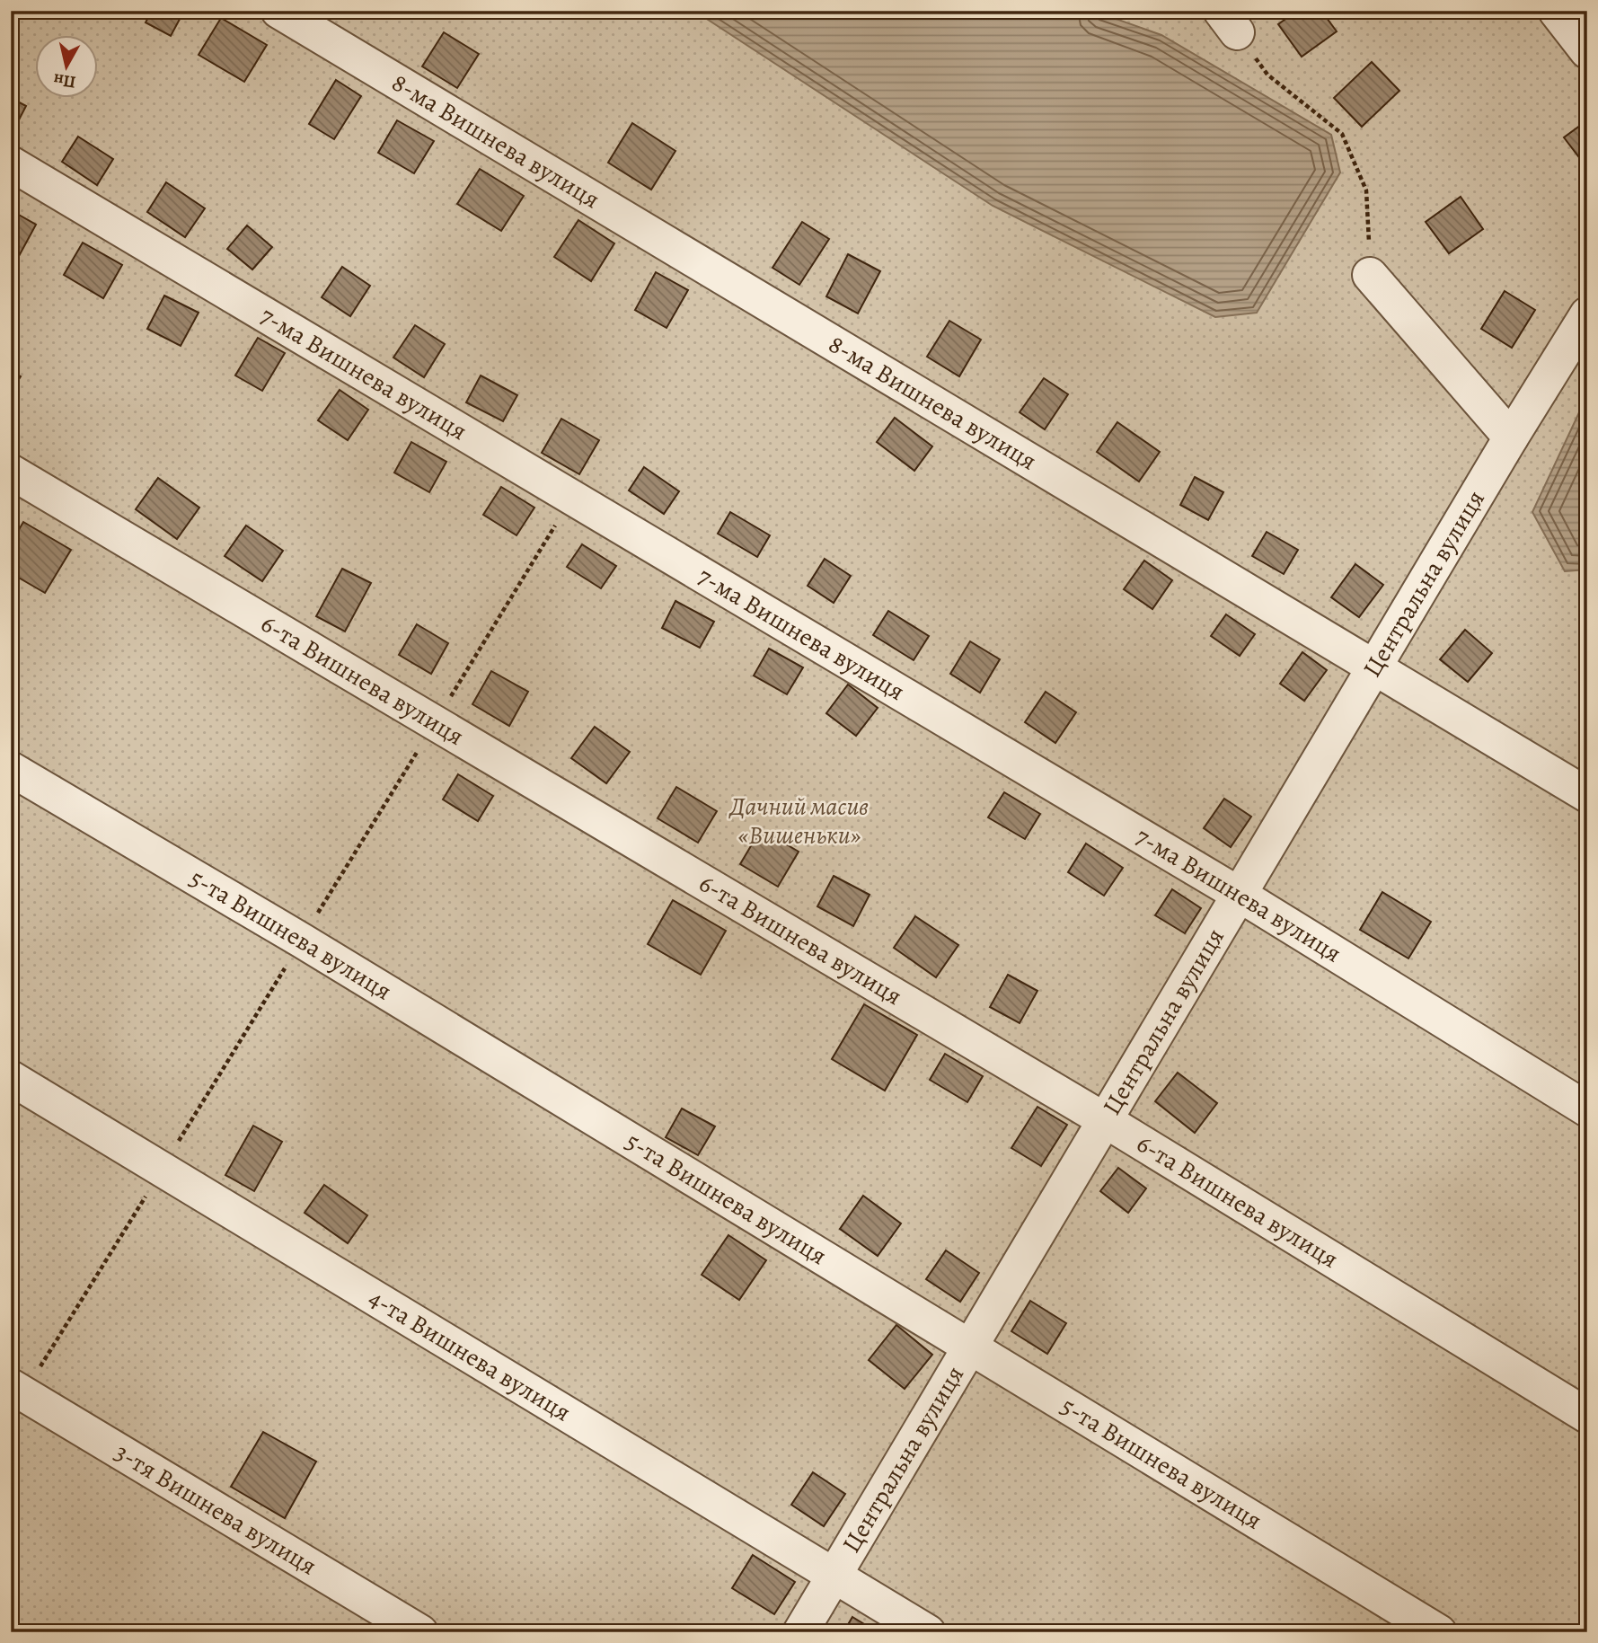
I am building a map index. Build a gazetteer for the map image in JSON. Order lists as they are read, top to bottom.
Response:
{
  "streets": {
    "street": [
      "8-ма Вишнева вулиця",
      "7-ма Вишнева вулиця",
      "Центральна вулиця",
      "6-та Вишнева вулиця",
      "5-та Вишнева вулиця",
      "4-та Вишнева вулиця",
      "3-тя Вишнева вулиця"
    ]
  },
  "crossings": [
    ["8-ма Вишнева вулиця", "Центральна вулиця"],
    ["7-ма Вишнева вулиця", "Центральна вулиця"],
    ["Центральна вулиця", "6-та Вишнева вулиця"],
    ["Центральна вулиця", "5-та Вишнева вулиця"],
    ["Центральна вулиця", "4-та Вишнева вулиця"]
  ],
  "parks": ["Дачний масив «Вишеньки»"],
  "north": "bottom"
}
